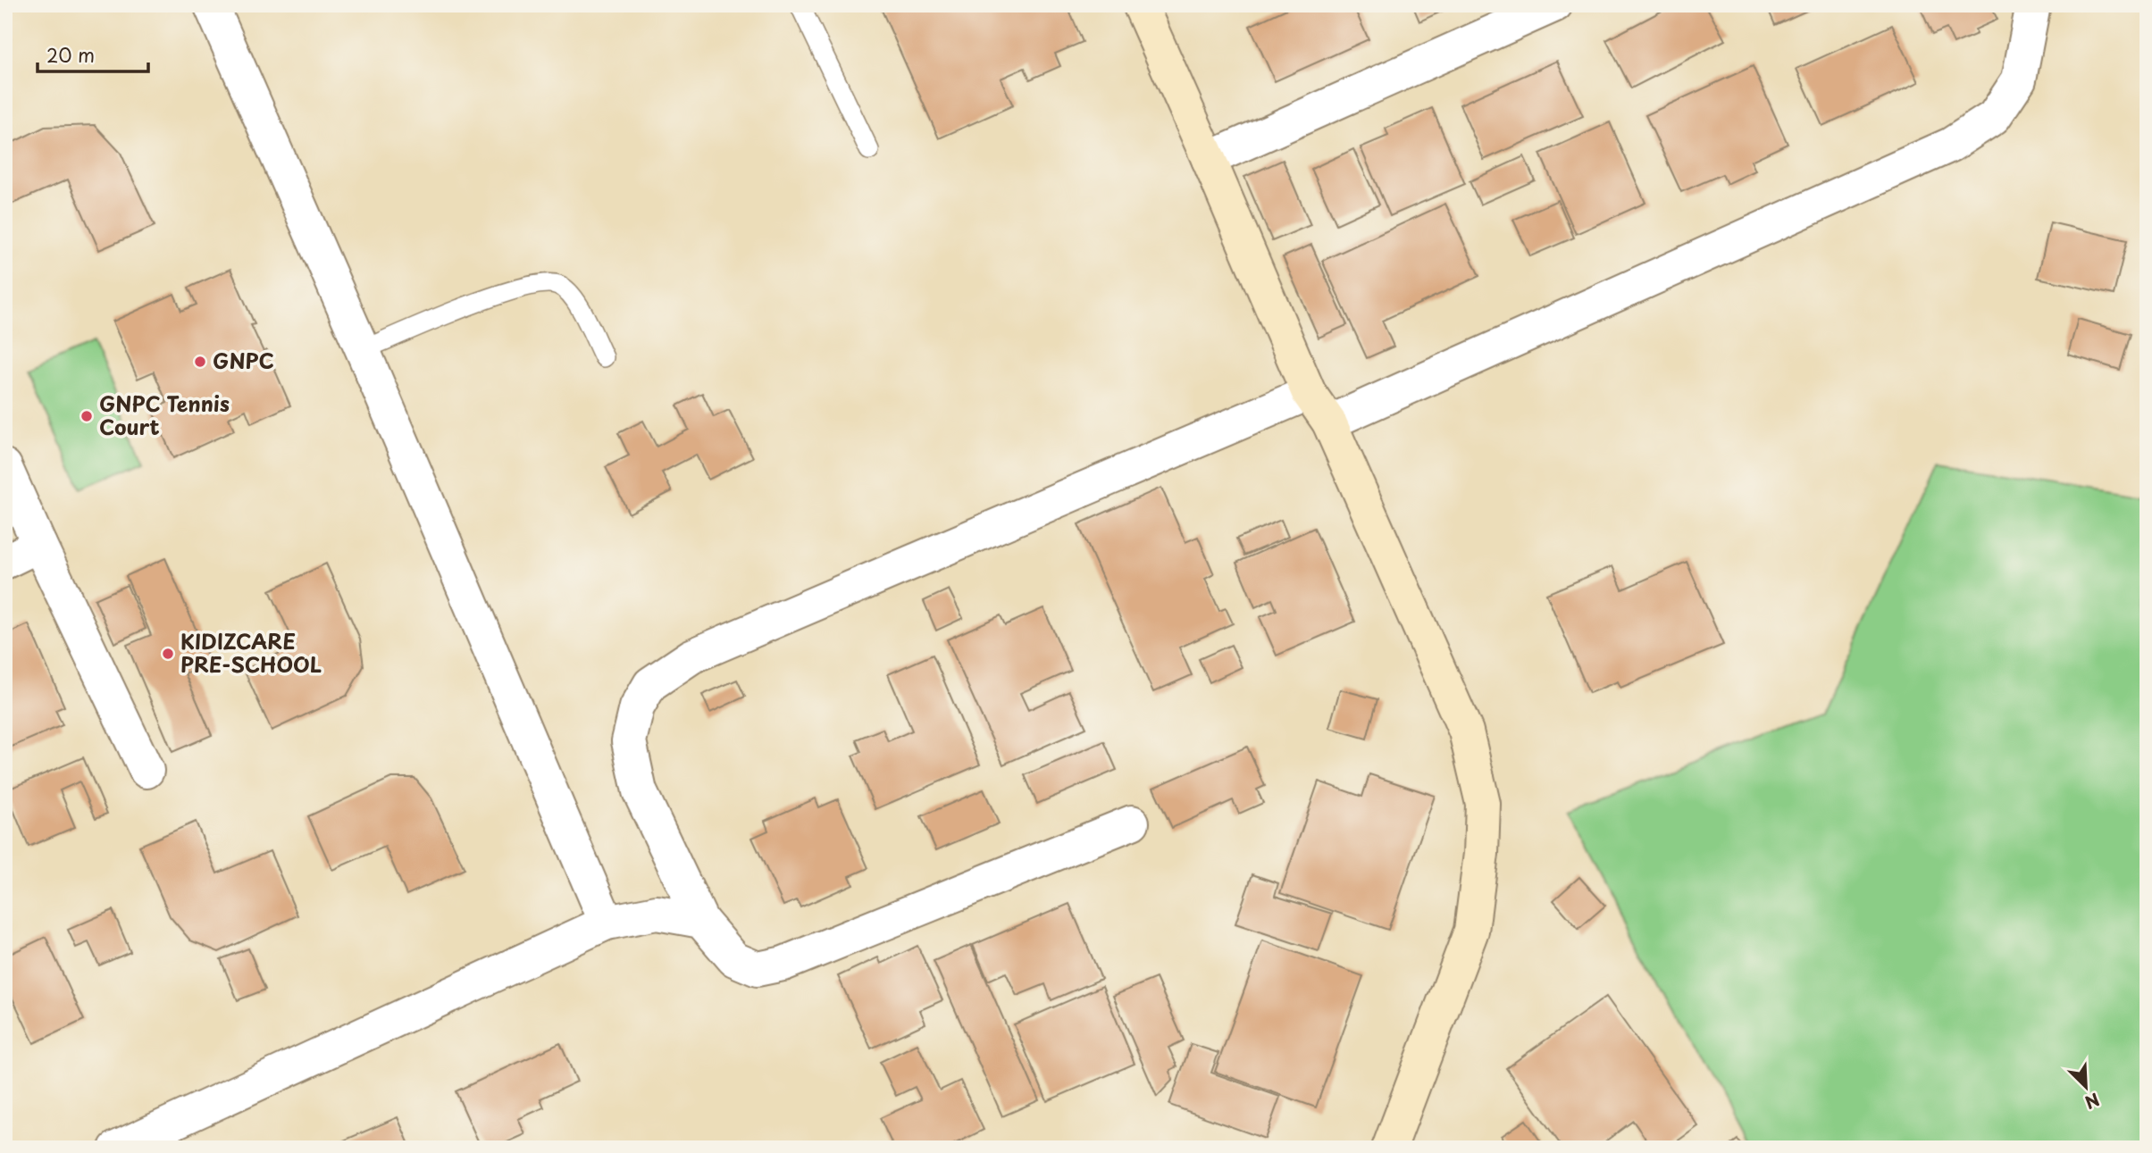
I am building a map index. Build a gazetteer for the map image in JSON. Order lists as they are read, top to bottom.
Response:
{
  "places": ["GNPC", "GNPC Tennis Court", "KIDIZCARE PRE-SCHOOL"],
  "scale_bar": "20 m",
  "north": "bottom right"
}
